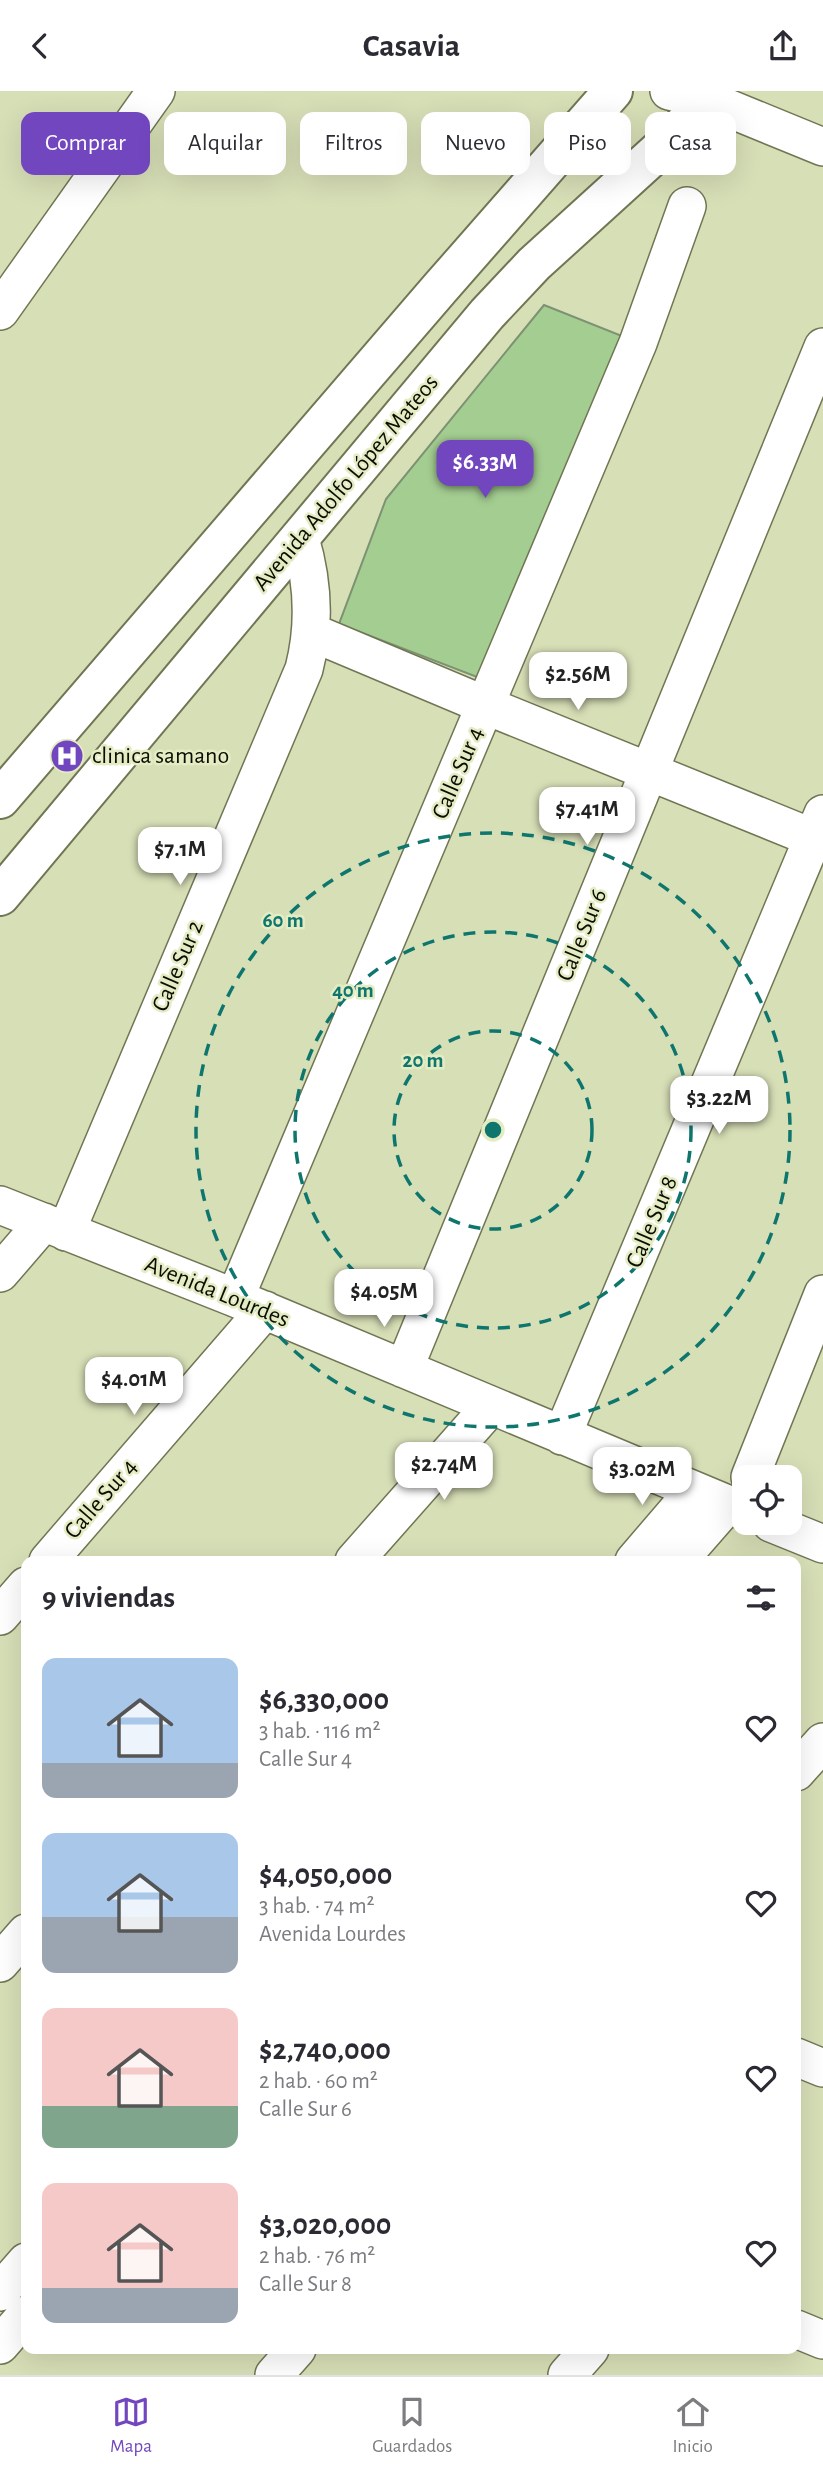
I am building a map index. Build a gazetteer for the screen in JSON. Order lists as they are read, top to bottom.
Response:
{
  "streets": {
    "main road": ["Avenida Adolfo López Mateos"],
    "street": [
      "Calle Sur 4",
      "Calle Sur 6",
      "Calle Sur 2",
      "Calle Sur 8",
      "Avenida Lourdes"
    ]
  },
  "crossings": [
    ["Avenida Adolfo López Mateos", "Calle Sur 2"],
    ["Calle Sur 4", "Avenida Lourdes"],
    ["Calle Sur 6", "Avenida Lourdes"],
    ["Calle Sur 2", "Avenida Lourdes"],
    ["Calle Sur 8", "Avenida Lourdes"]
  ],
  "places": {
    "hospital": ["clinica samano"]
  },
  "page": {
    "header": "Casavia",
    "chip": [
      "Comprar",
      "Alquilar",
      "Filtros",
      "Nuevo",
      "Piso",
      "Casa"
    ],
    "price": [
      "$6.33M",
      "$2.56M",
      "$7.41M",
      "$7.1M",
      "$3.22M",
      "$4.05M",
      "$4.01M",
      "$2.74M",
      "$3.02M"
    ],
    "heading": "9 viviendas",
    "list": [
      {
        "name": "$6,330,000",
        "note": "3 hab. · 116 m² · Calle Sur 4"
      },
      {
        "name": "$4,050,000",
        "note": "3 hab. · 74 m² · Avenida Lourdes"
      },
      {
        "name": "$2,740,000",
        "note": "2 hab. · 60 m² · Calle Sur 6"
      },
      {
        "name": "$3,020,000",
        "note": "2 hab. · 76 m² · Calle Sur 8"
      }
    ],
    "tabs": ["Mapa", "Guardados", "Inicio"]
  },
  "rings": ["60 m", "40 m", "20 m"]
}
